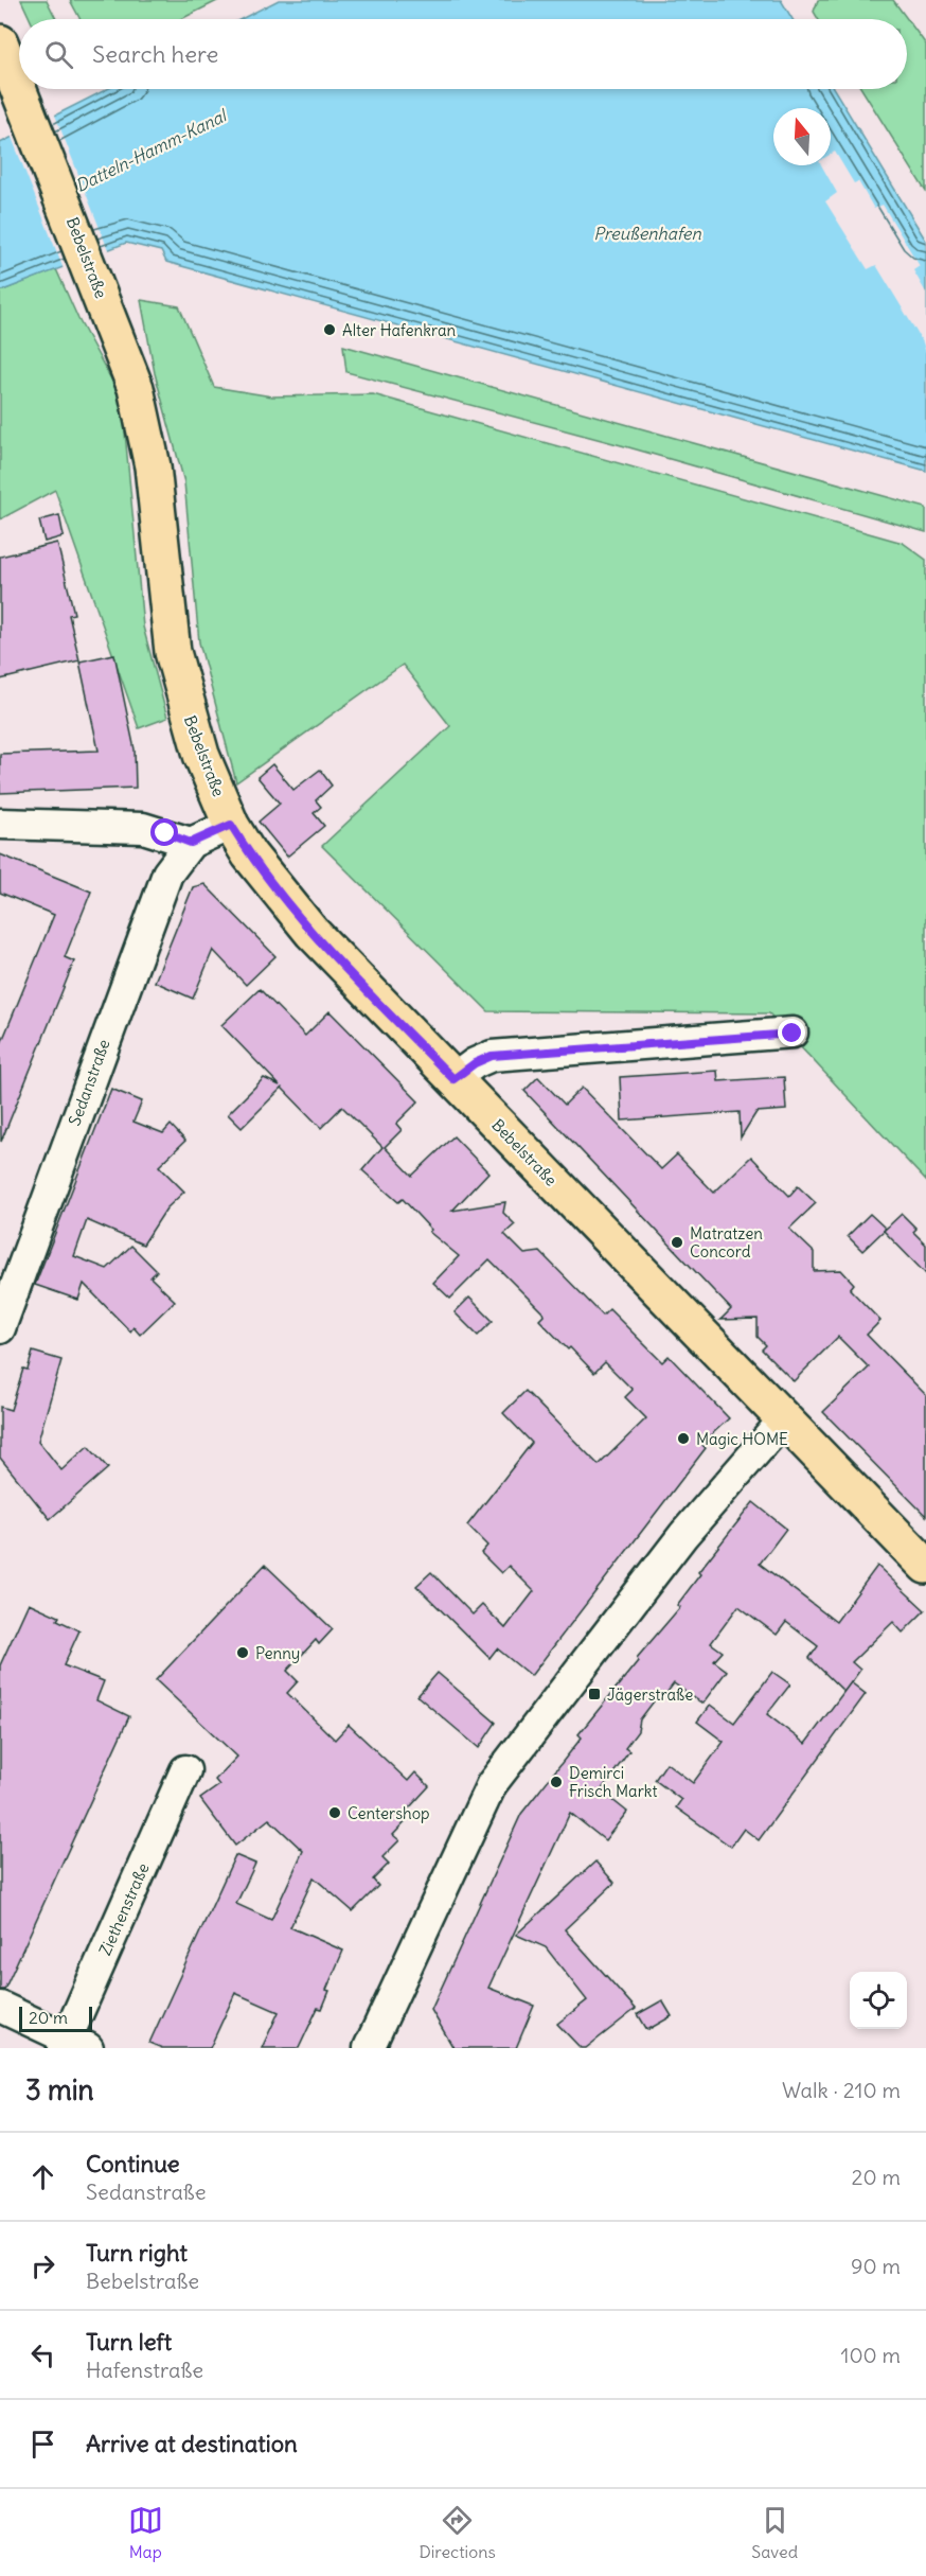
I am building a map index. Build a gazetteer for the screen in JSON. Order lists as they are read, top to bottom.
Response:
{
  "streets": {
    "main road": ["Bebelstraße"],
    "street": ["Sedanstraße", "Ziethenstraße"]
  },
  "crossings": [
    ["Bebelstraße", "Sedanstraße"]
  ],
  "water": ["Datteln-Hamm-Kanal", "Preußenhafen"],
  "places": {
    "other": [
      "Alter Hafenkran",
      "Matratzen Concord",
      "Magic HOME",
      "Penny",
      "Demirci Frisch Markt",
      "Centershop"
    ],
    "transit": ["Jägerstraße"]
  },
  "scale_bar": "20 m",
  "north": "top",
  "page": {
    "search": "Search here",
    "scale": "20 m",
    "heading": ["3 min", "Walk · 210 m"],
    "list": [
      ["Continue", "Sedanstraße", "20 m"],
      ["Turn right", "Bebelstraße", "90 m"],
      ["Turn left", "Hafenstraße", "100 m"],
      "Arrive at destination"
    ],
    "nav": ["Map", "Directions", "Saved"]
  }
}
